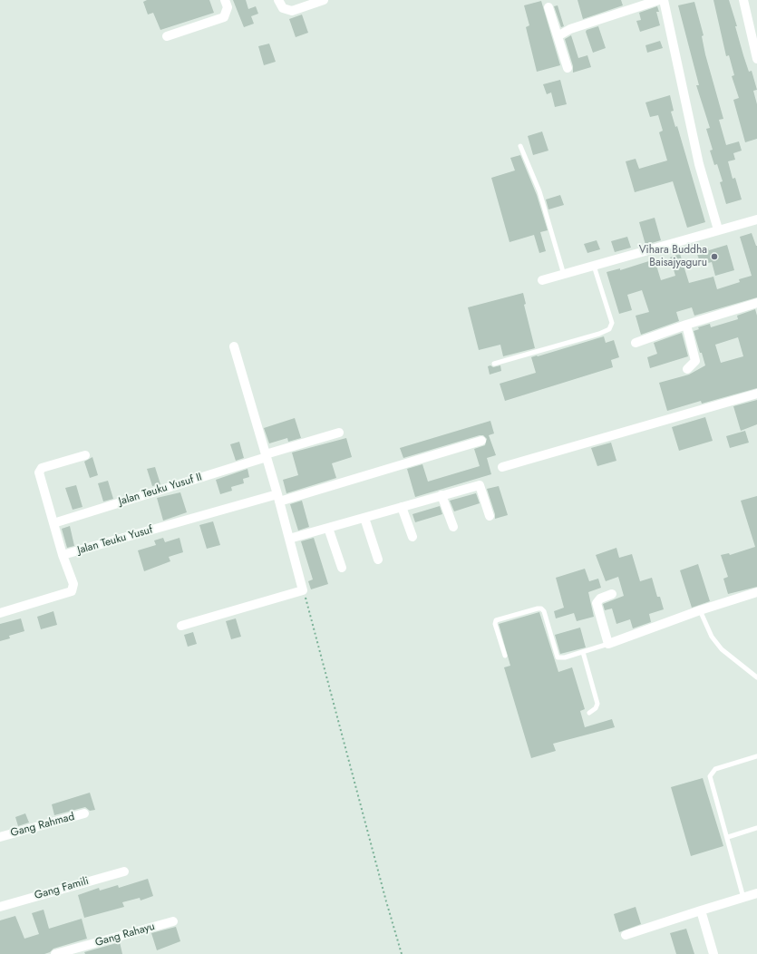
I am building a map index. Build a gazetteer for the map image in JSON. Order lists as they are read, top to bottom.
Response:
{
  "streets": {
    "street": [
      "Jalan Teuku Yusuf II",
      "Jalan Teuku Yusuf",
      "Gang Rahmad",
      "Gang Famili",
      "Gang Rahayu"
    ]
  },
  "places": ["Vihara Buddha Baisajyaguru"]
}
